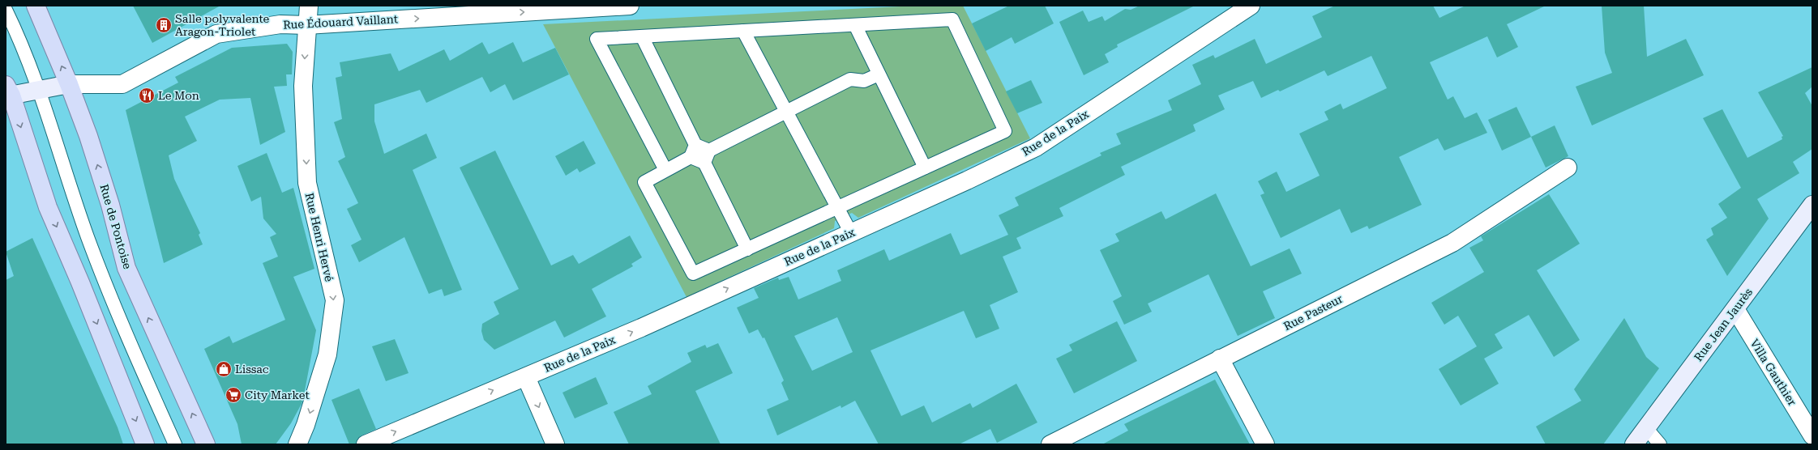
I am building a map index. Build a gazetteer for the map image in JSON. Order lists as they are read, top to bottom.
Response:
{
  "streets": {
    "main road": ["Rue de Pontoise"],
    "street": [
      "Rue Édouard Vaillant",
      "Rue de la Paix",
      "Rue Henri Hervé",
      "Rue Pasteur",
      "Rue Jean Jaurès",
      "Villa Gauthier"
    ]
  },
  "crossings": [
    ["Rue Édouard Vaillant", "Rue de Pontoise"],
    ["Rue Édouard Vaillant", "Rue Henri Hervé"],
    ["Rue Jean Jaurès", "Villa Gauthier"]
  ],
  "one_way": ["Rue Édouard Vaillant", "Rue de la Paix", "Rue Henri Hervé"],
  "places": {
    "building": ["Salle polyvalente Aragon-Triolet"],
    "restaurant": ["Le Mon"],
    "shop": ["Lissac"],
    "supermarket": ["City Market"]
  }
}
